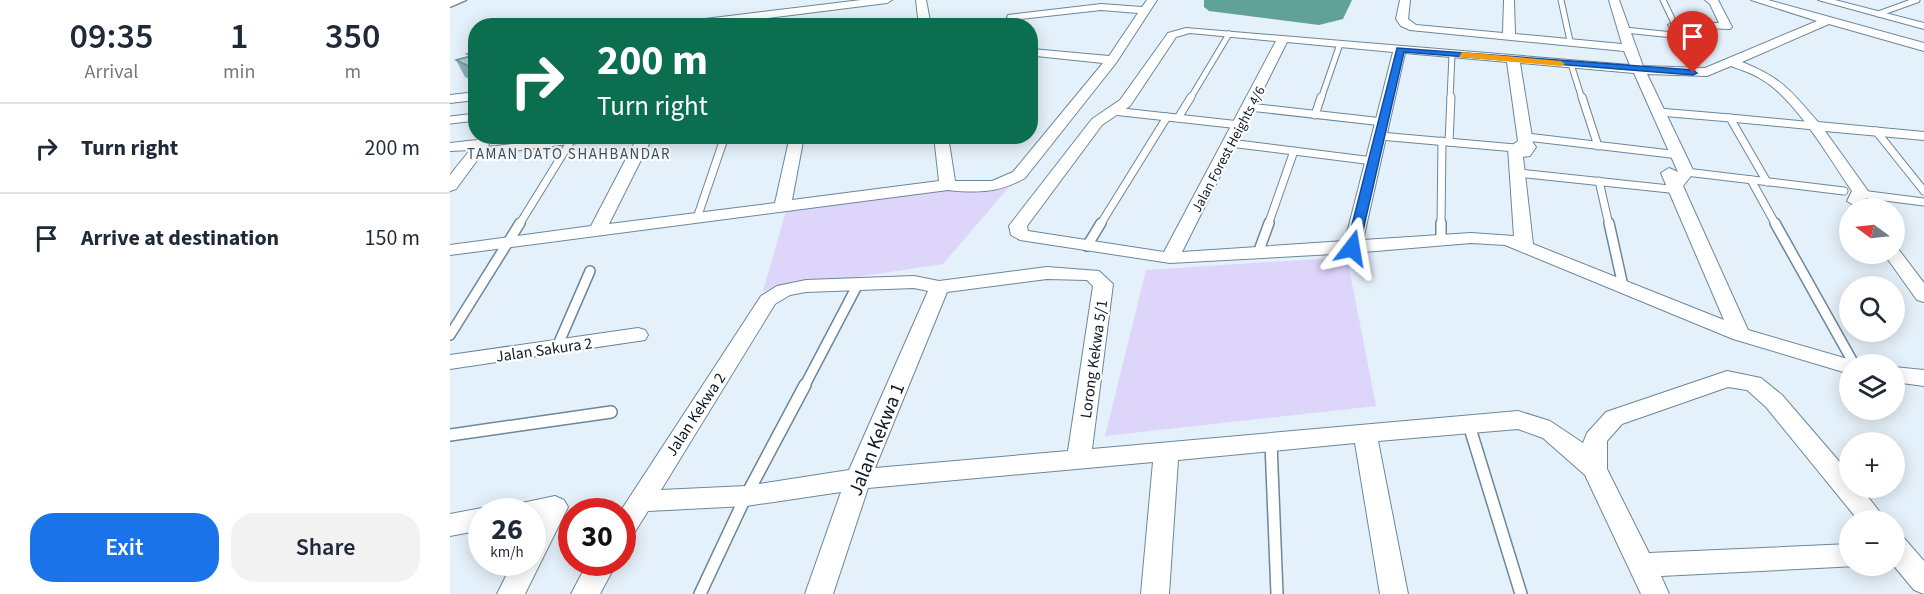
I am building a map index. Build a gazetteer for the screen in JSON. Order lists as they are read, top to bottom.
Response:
{
  "streets": {
    "street": [
      "Jalan Forest Heights 4/6",
      "Jalan Sakura 2",
      "Lorong Kekwa 5/1",
      "Jalan Kekwa 2",
      "Jalan Kekwa 1"
    ]
  },
  "crossings": [
    ["Lorong Kekwa 5/1", "Jalan Kekwa 1"]
  ],
  "districts": ["TAMAN DATO SHAHBANDAR"],
  "north": "left",
  "page": {
    "eta": [
      "09:35",
      "Arrival",
      "1",
      "min",
      "350",
      "m"
    ],
    "turn": ["200 m", "Turn right"],
    "list": [
      {
        "name": "Turn right",
        "value": "200 m"
      },
      {
        "name": "Arrive at destination",
        "value": "150 m"
      }
    ],
    "map_buttons": ["+", "−"],
    "speed": "26 km/h",
    "limit": "30",
    "buttons": ["Exit", "Share"]
  }
}
